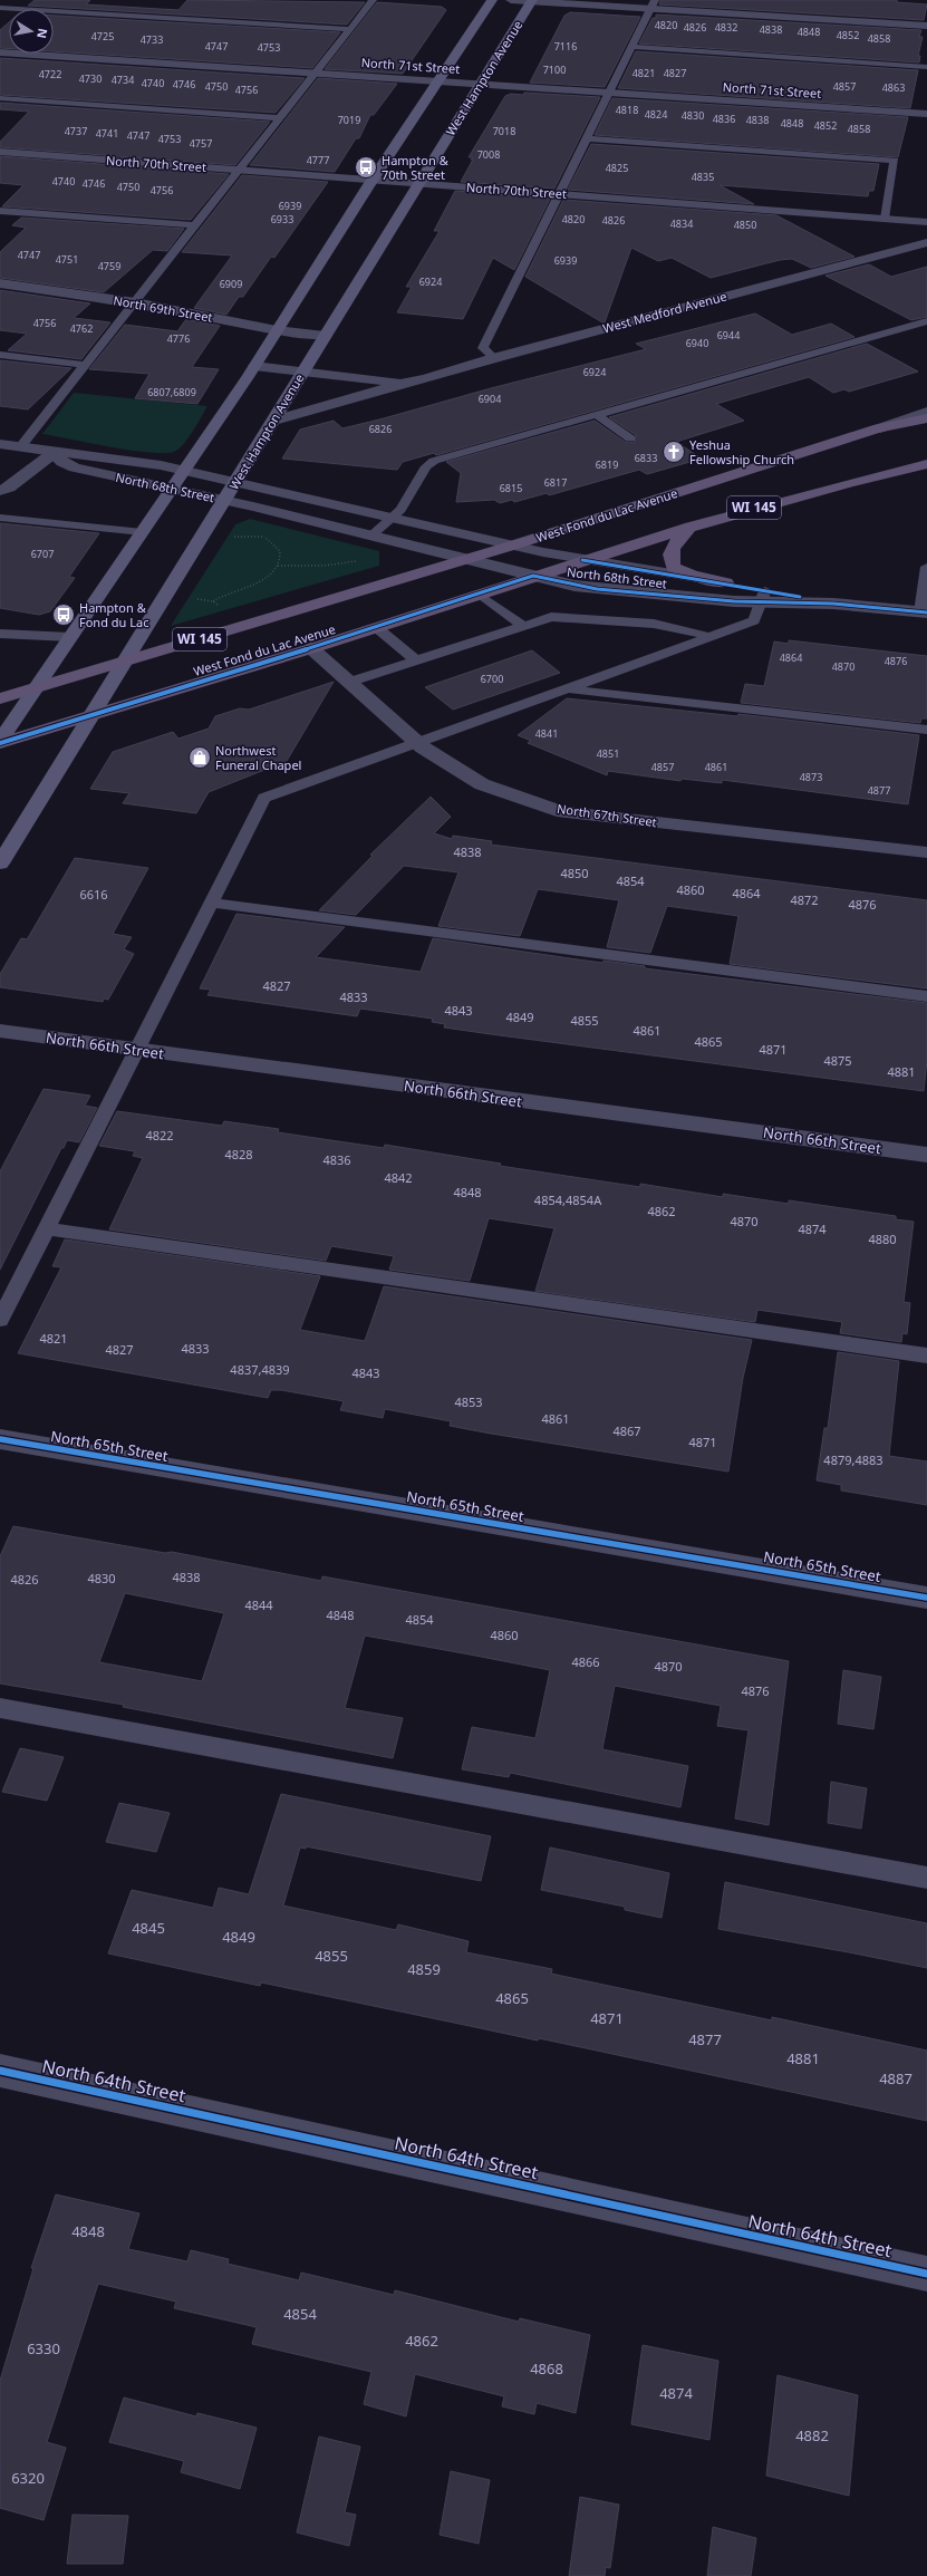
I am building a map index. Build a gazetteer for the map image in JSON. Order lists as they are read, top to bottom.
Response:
{
  "streets": {
    "main road": ["West Hampton Avenue", "WI 145", "West Fond du Lac Avenue"],
    "street": [
      "North 71st Street",
      "North 70th Street",
      "North 69th Street",
      "West Medford Avenue",
      "North 68th Street",
      "North 67th Street",
      "North 66th Street",
      "North 65th Street",
      "North 64th Street"
    ]
  },
  "crossings": [
    ["North 71st Street", "West Hampton Avenue"],
    ["West Hampton Avenue", "North 70th Street"],
    ["West Hampton Avenue", "North 69th Street"],
    ["West Hampton Avenue", "West Medford Avenue"],
    ["West Hampton Avenue", "North 68th Street"],
    ["West Hampton Avenue", "West Fond du Lac Avenue"],
    ["North 68th Street", "West Fond du Lac Avenue"],
    ["West Fond du Lac Avenue", "North 67th Street"]
  ],
  "places": {
    "bus stop": ["Hampton & 70th Street", "Hampton & Fond du Lac"],
    "church": ["Yeshua Fellowship Church"],
    "shop": ["Northwest Funeral Chapel"]
  },
  "house_numbers": [
    "4820",
    "4826",
    "4832",
    "4838",
    "4848",
    "4852",
    "4725",
    "4858",
    "4733",
    "4747",
    "7116",
    "4753",
    "7100",
    "4821",
    "4827",
    "4722",
    "4730",
    "4734",
    "4740",
    "4746",
    "4750",
    "4857",
    "4863",
    "4756",
    "4818",
    "4824",
    "4830",
    "4836",
    "7019",
    "4838",
    "4848",
    "4852",
    "4858",
    "4737",
    "7018",
    "4741",
    "4747",
    "4753",
    "4757",
    "7008",
    "4777",
    "4825",
    "4835",
    "4740",
    "4746",
    "4750",
    "4756",
    "6939",
    "6933",
    "4820",
    "4826",
    "4834",
    "4850",
    "4747",
    "4751",
    "6939",
    "4759",
    "6924",
    "6909",
    "4756",
    "4762",
    "6944",
    "4776",
    "6940",
    "6924",
    "6807,6809",
    "6904",
    "6826",
    "6833",
    "6819",
    "6817",
    "6815",
    "6707",
    "4864",
    "4876",
    "4870",
    "6700",
    "4841",
    "4851",
    "4857",
    "4861",
    "4873",
    "4877",
    "4838",
    "4850",
    "4854",
    "4860",
    "4864",
    "6616",
    "4872",
    "4876",
    "4827",
    "4833",
    "4843",
    "4849",
    "4855",
    "4861",
    "4865",
    "4871",
    "4875",
    "4881",
    "4822",
    "4828",
    "4836",
    "4842",
    "4848",
    "4854,4854A",
    "4862",
    "4870",
    "4874",
    "4880",
    "4821",
    "4833",
    "4827",
    "4837,4839",
    "4843",
    "4853",
    "4861",
    "4867",
    "4871",
    "4879,4883",
    "4838",
    "4830",
    "4826",
    "4844",
    "4848",
    "4854",
    "4860",
    "4866",
    "4870",
    "4876",
    "4845",
    "4849",
    "4855",
    "4859",
    "4865",
    "4871",
    "4877",
    "4881",
    "4887",
    "4848",
    "4854",
    "4862",
    "6330",
    "4868",
    "4874",
    "4882",
    "6320"
  ],
  "north": "right"
}
